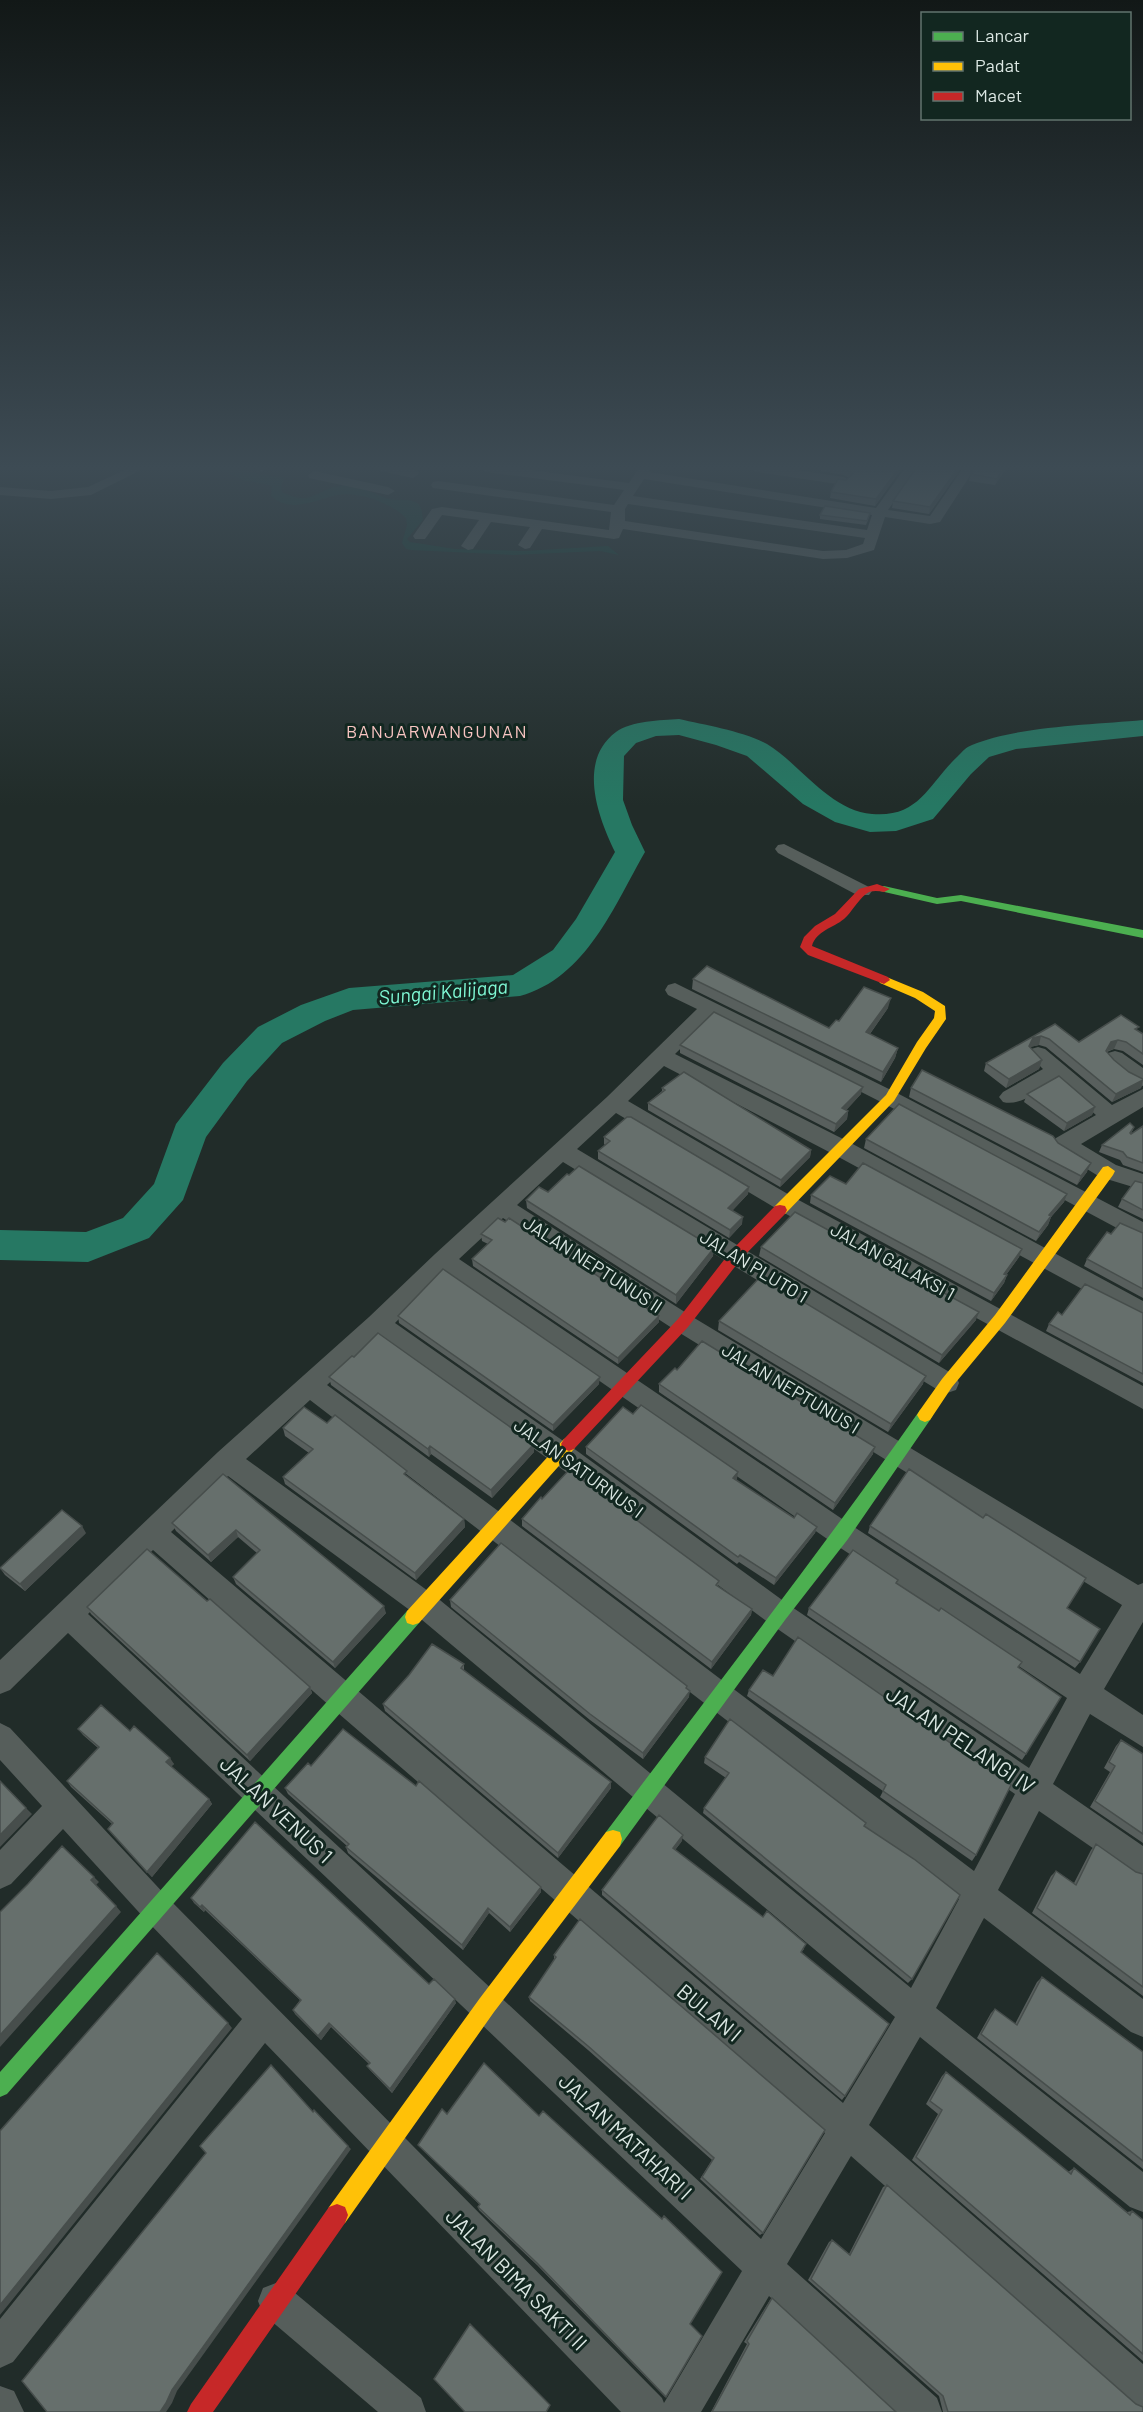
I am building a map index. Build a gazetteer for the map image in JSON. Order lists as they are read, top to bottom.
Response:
{
  "streets": {
    "street": [
      "JALAN GALAKSI 1",
      "JALAN NEPTUNUS II",
      "JALAN PLUTO 1",
      "JALAN NEPTUNUS I",
      "JALAN SATURNUS I",
      "JALAN PELANGI IV",
      "JALAN VENUS 1",
      "BULAN I",
      "JALAN MATAHARI I",
      "JALAN BIMA SAKTI II"
    ]
  },
  "crossings": [
    ["JALAN NEPTUNUS II", "JALAN NEPTUNUS I"],
    ["JALAN SATURNUS I", "JALAN PELANGI IV"],
    ["JALAN VENUS 1", "JALAN MATAHARI I"]
  ],
  "districts": ["BANJARWANGUNAN"],
  "water": ["Sungai Kalijaga"],
  "legend": ["Lancar", "Padat", "Macet"]
}
